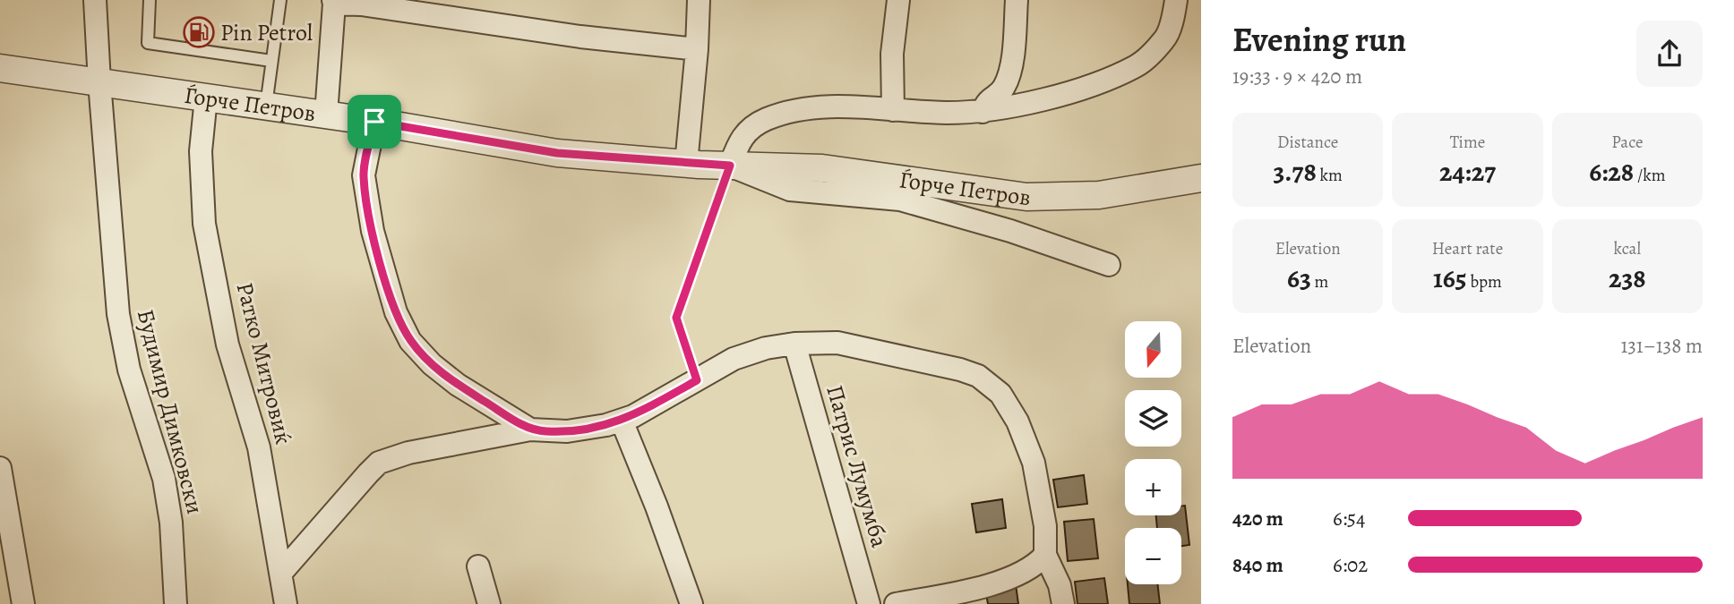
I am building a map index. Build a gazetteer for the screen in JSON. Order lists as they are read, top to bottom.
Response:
{
  "streets": {
    "street": [
      "Ѓорче Петров",
      "Ратко Митровиќ",
      "Будимир Димковски",
      "Патрис Лумумба"
    ]
  },
  "crossings": [
    ["Ѓорче Петров", "Ратко Митровиќ"],
    ["Ѓорче Петров", "Будимир Димковски"]
  ],
  "places": {
    "fuel station": ["Pin Petrol"]
  },
  "north": "bottom",
  "page": {
    "heading": ["Evening run", "19:33 · 9 × 420 m"],
    "stats": [
      ["Distance", "3.78 km"],
      ["Time", "24:27"],
      ["Pace", "6:28 /km"],
      ["Elevation", "63 m"],
      ["Heart rate", "165 bpm"],
      ["kcal", "238"]
    ],
    "chart": ["Elevation", "131–138 m"],
    "map_buttons": ["+", "−"],
    "list": [
      {
        "name": "420 m",
        "note": "6:54"
      },
      {
        "name": "840 m",
        "note": "6:02"
      }
    ]
  }
}
